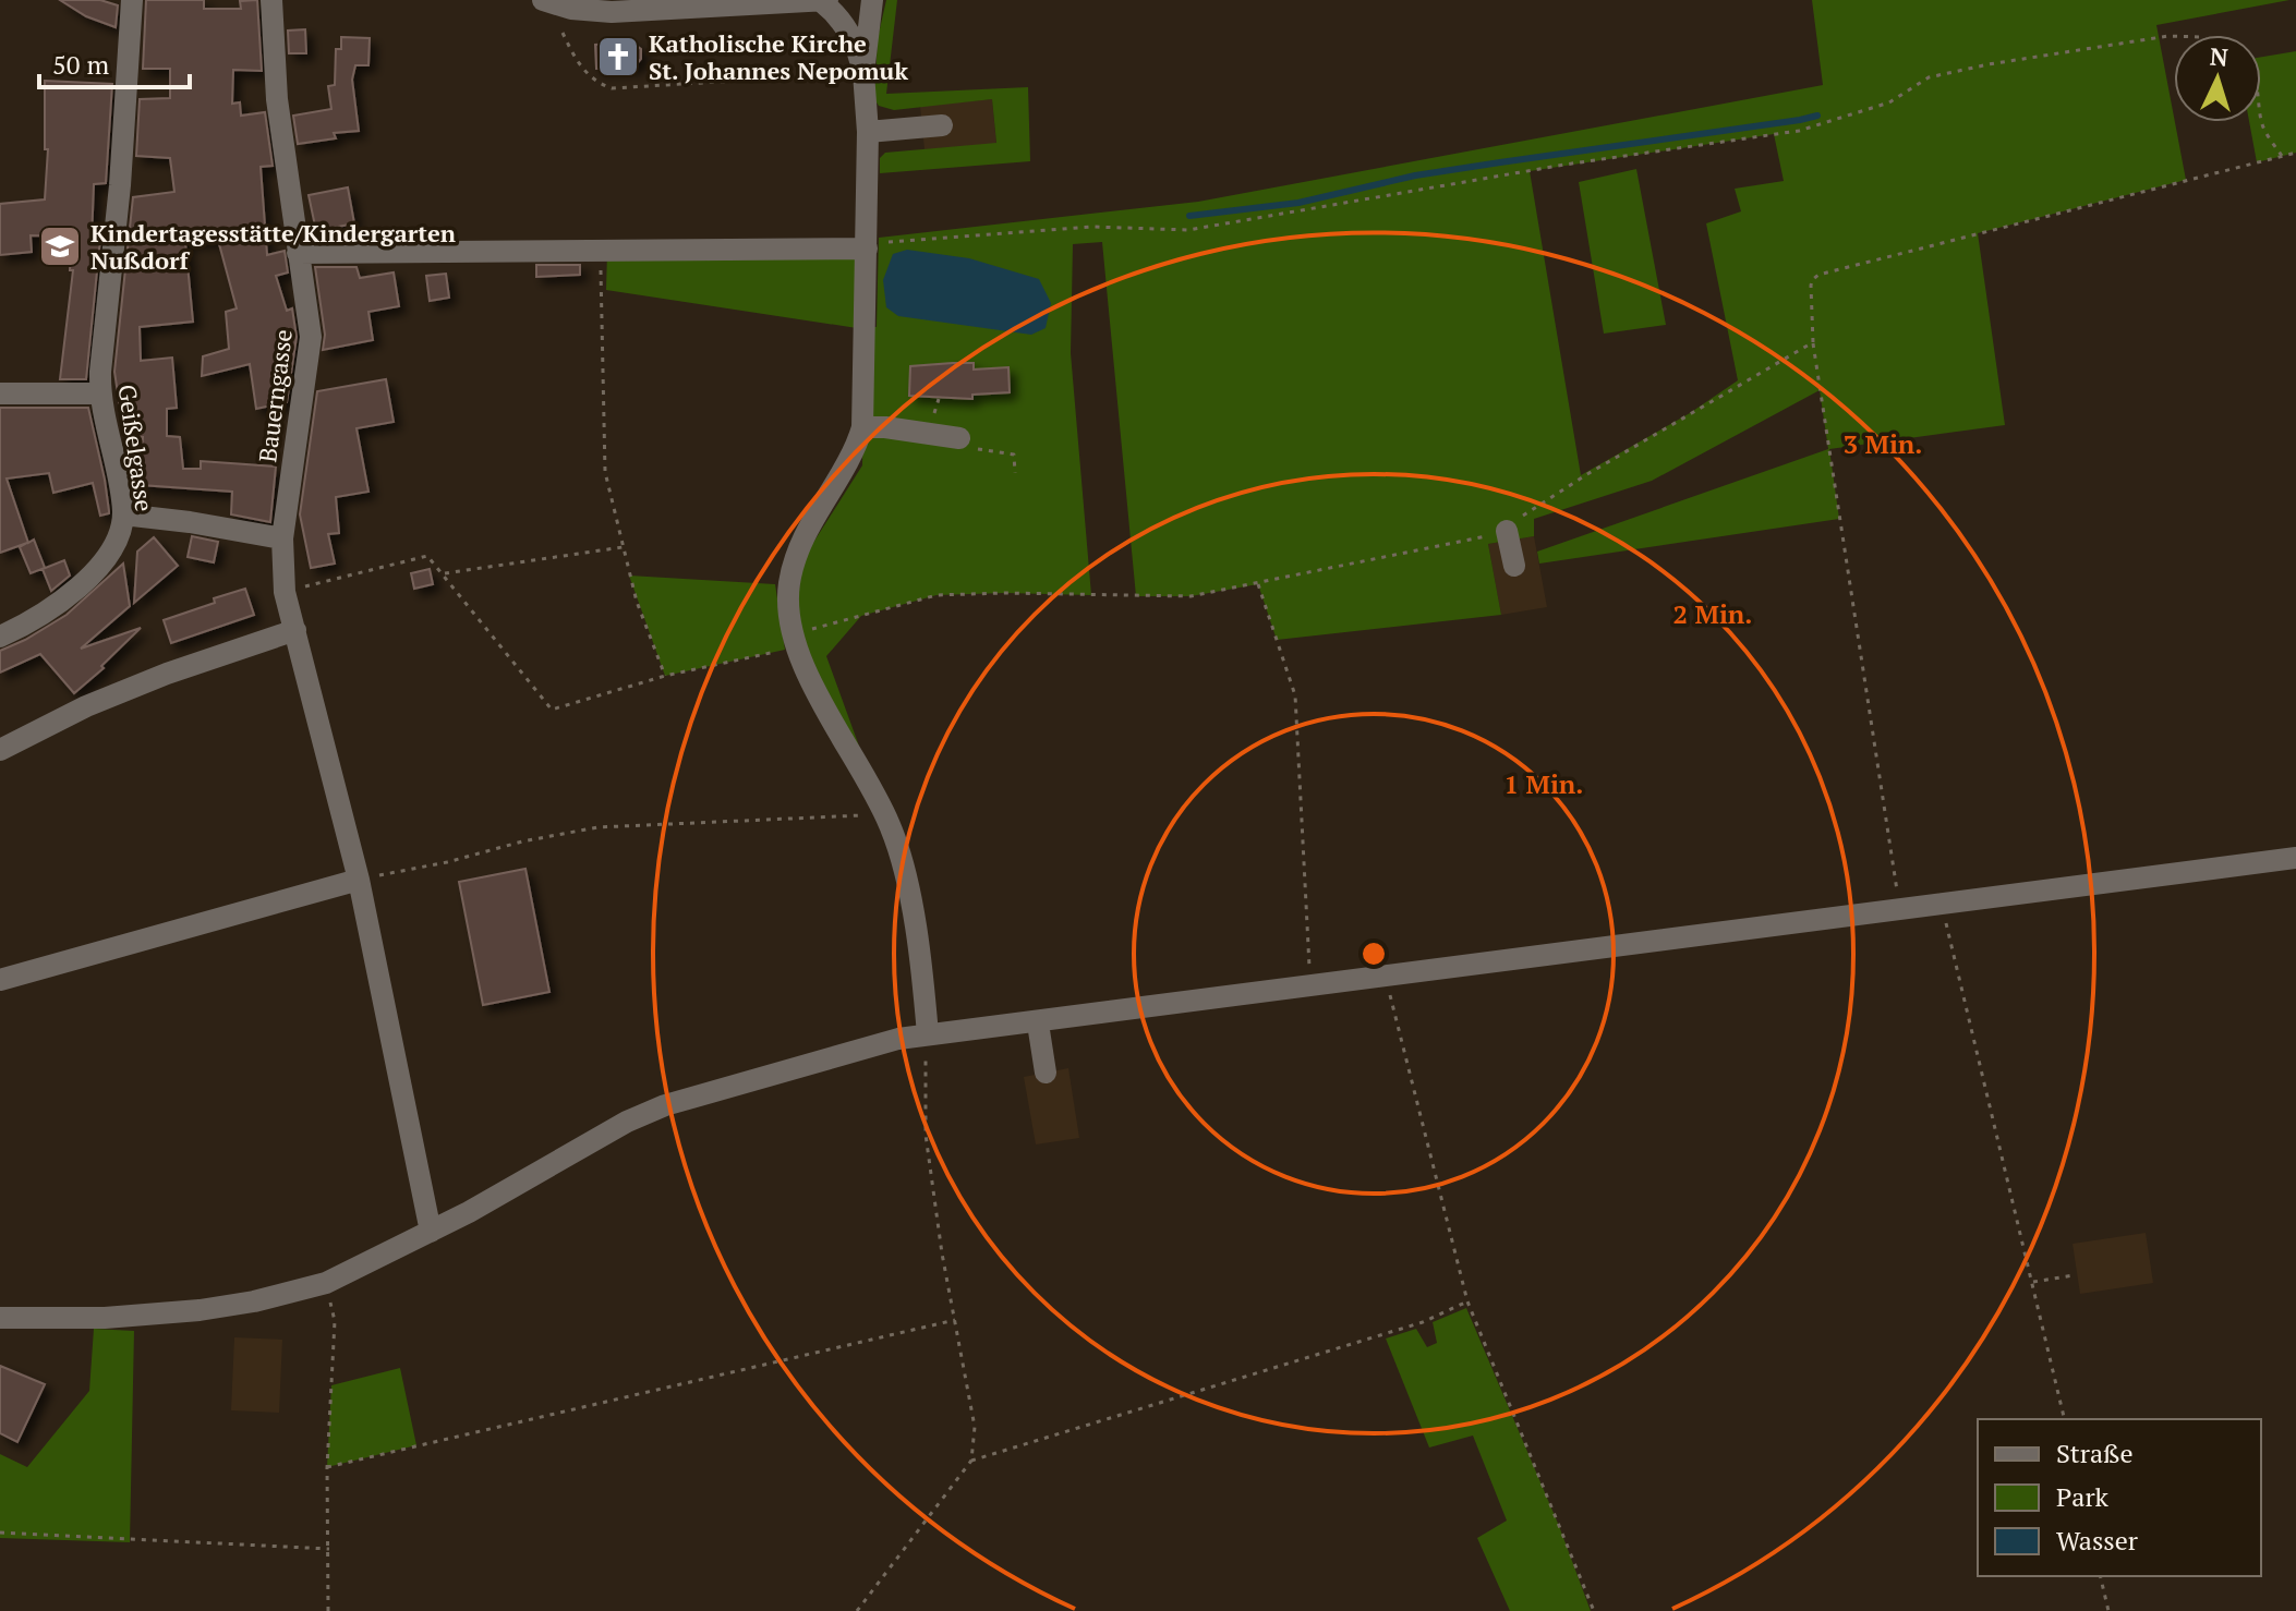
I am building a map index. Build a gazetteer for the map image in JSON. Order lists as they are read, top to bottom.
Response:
{
  "streets": {
    "street": ["Bauerngasse", "Geißelgasse"]
  },
  "places": {
    "church": ["Katholische Kirche St. Johannes Nepomuk"],
    "school or university": ["Kindertagesstätte/Kindergarten Nußdorf"]
  },
  "legend": ["Straße", "Park", "Wasser"],
  "scale_bar": "50 m",
  "north": "top",
  "rings": ["3 Min.", "2 Min.", "1 Min."]
}
